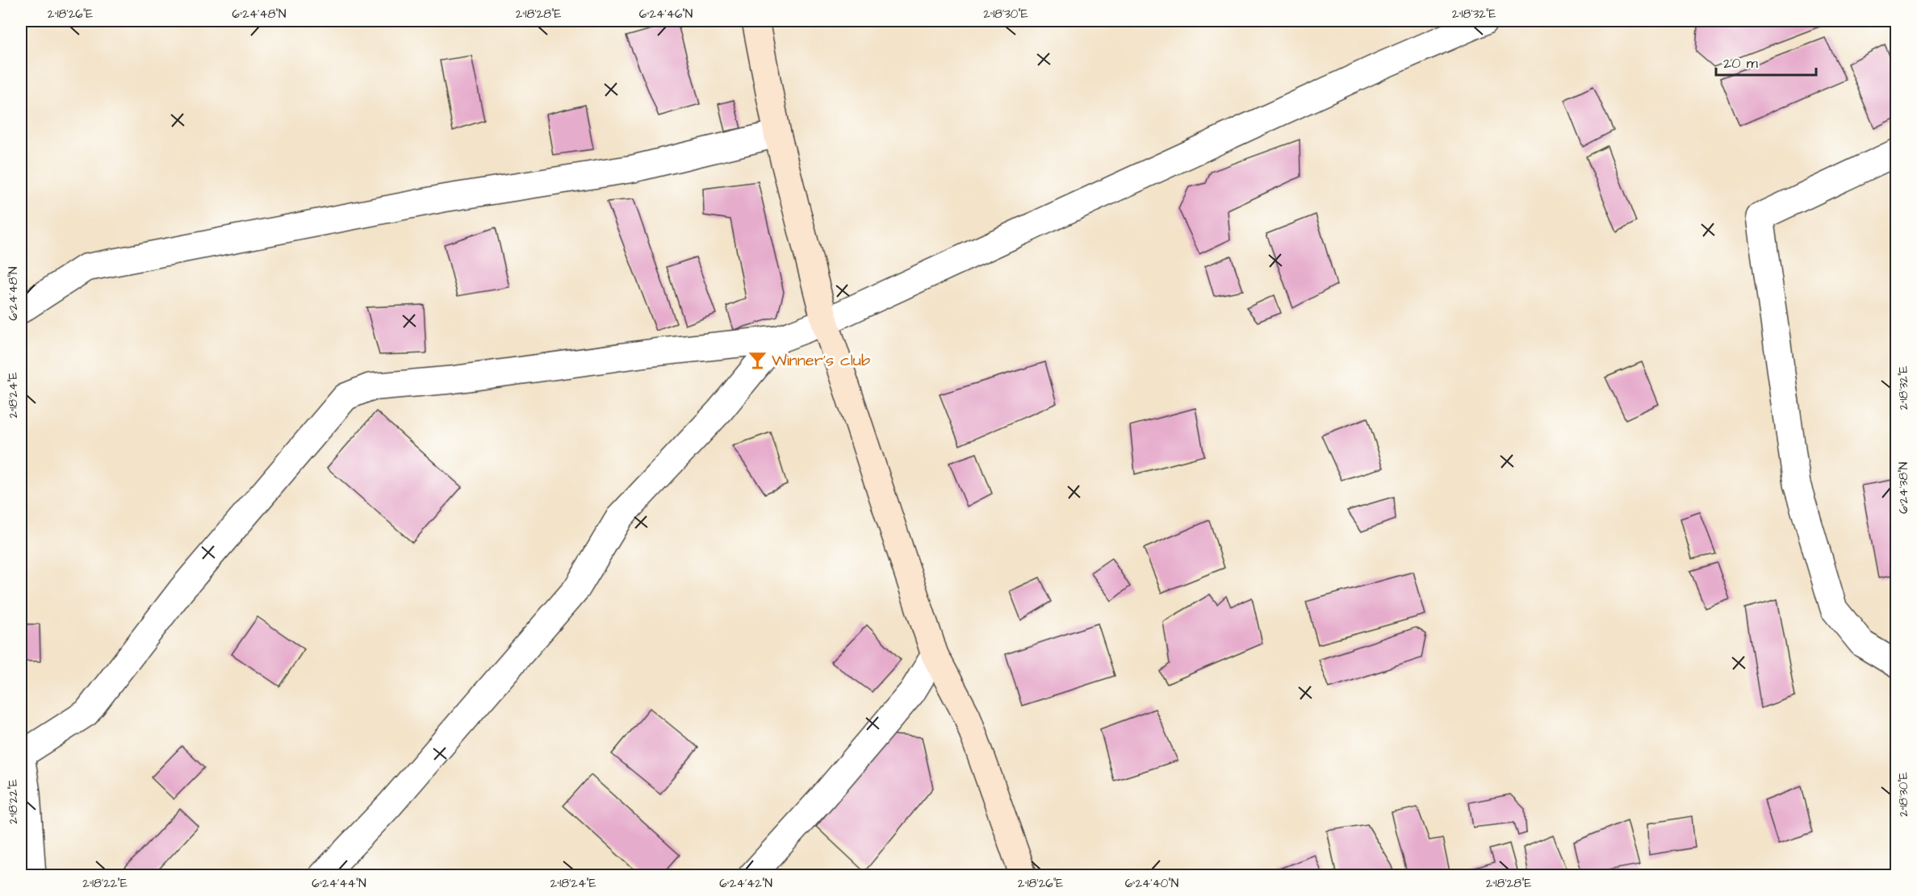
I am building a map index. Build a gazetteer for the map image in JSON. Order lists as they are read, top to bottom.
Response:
{
  "places": {
    "bar": ["Winner's club"]
  },
  "scale_bar": "20 m",
  "coordinates": [
    "2°18'26\"E",
    "6°24'48\"N",
    "2°18'28\"E",
    "6°24'46\"N",
    "2°18'30\"E",
    "2°18'32\"E",
    "2°18'24\"E",
    "6°24'38\"N",
    "2°18'22\"E",
    "6°24'44\"N",
    "6°24'42\"N",
    "6°24'40\"N"
  ]
}
